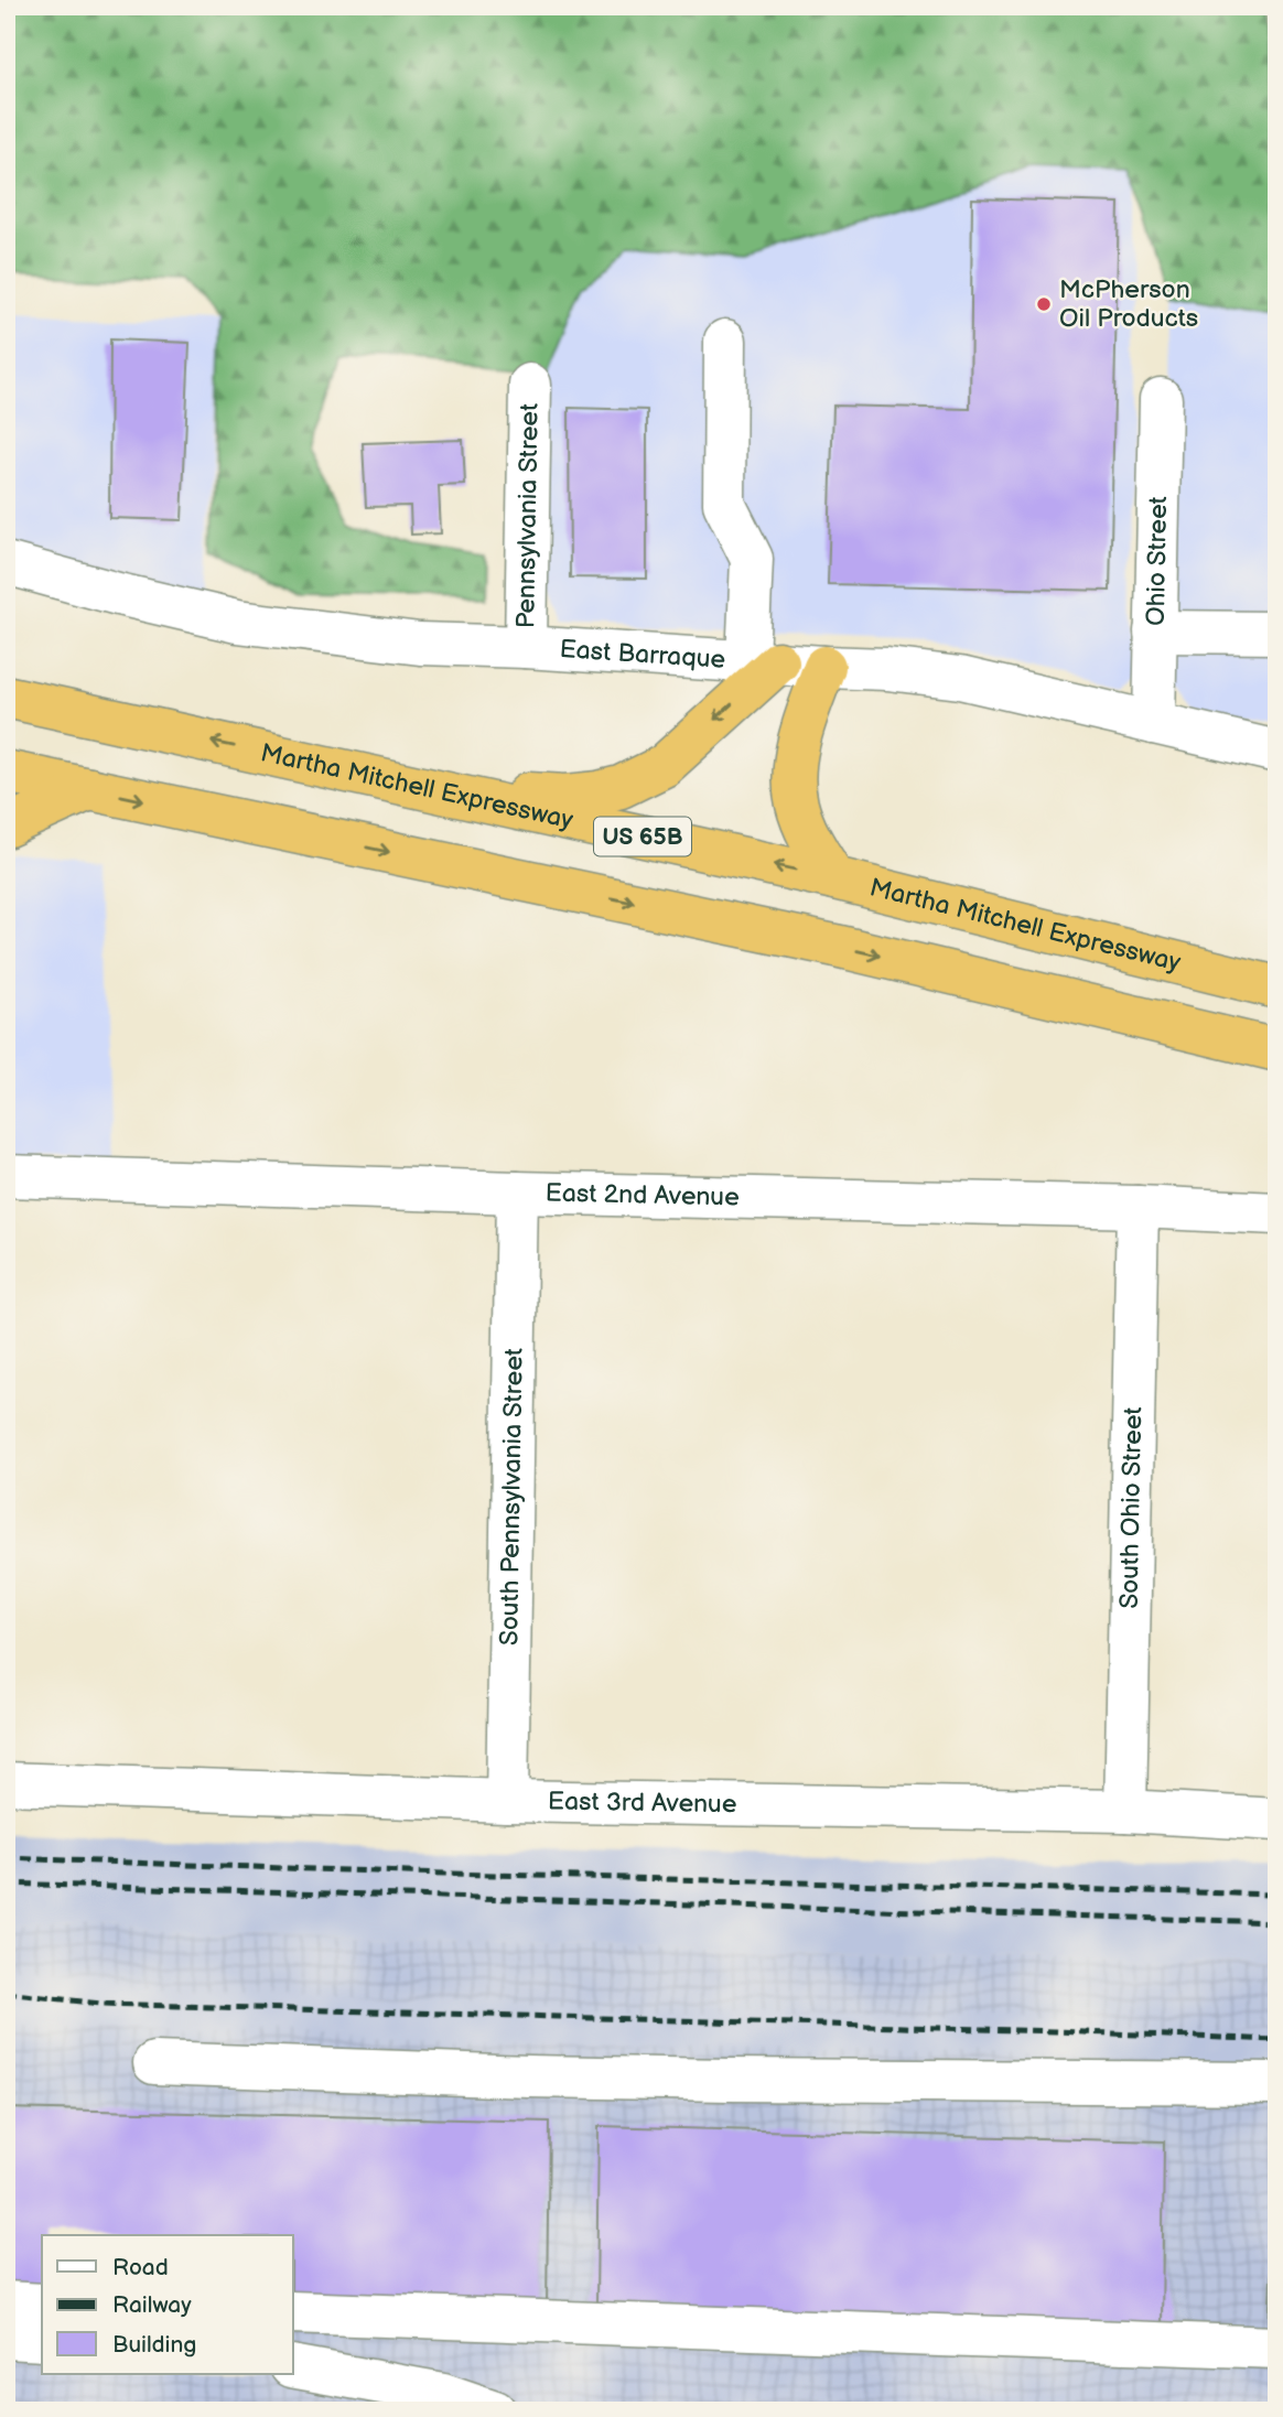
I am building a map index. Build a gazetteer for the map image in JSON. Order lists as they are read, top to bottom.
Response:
{
  "streets": {
    "highway": ["Martha Mitchell Expressway", "US 65B"],
    "street": [
      "Pennsylvania Street",
      "Ohio Street",
      "East Barraque",
      "East 2nd Avenue",
      "South Pennsylvania Street",
      "South Ohio Street",
      "East 3rd Avenue"
    ]
  },
  "crossings": [
    ["Pennsylvania Street", "East Barraque"],
    ["Ohio Street", "East Barraque"],
    ["East 2nd Avenue", "South Pennsylvania Street"],
    ["East 2nd Avenue", "South Ohio Street"],
    ["South Pennsylvania Street", "East 3rd Avenue"],
    ["South Ohio Street", "East 3rd Avenue"]
  ],
  "places": ["McPherson Oil Products"],
  "legend": ["Road", "Railway", "Building"]
}
